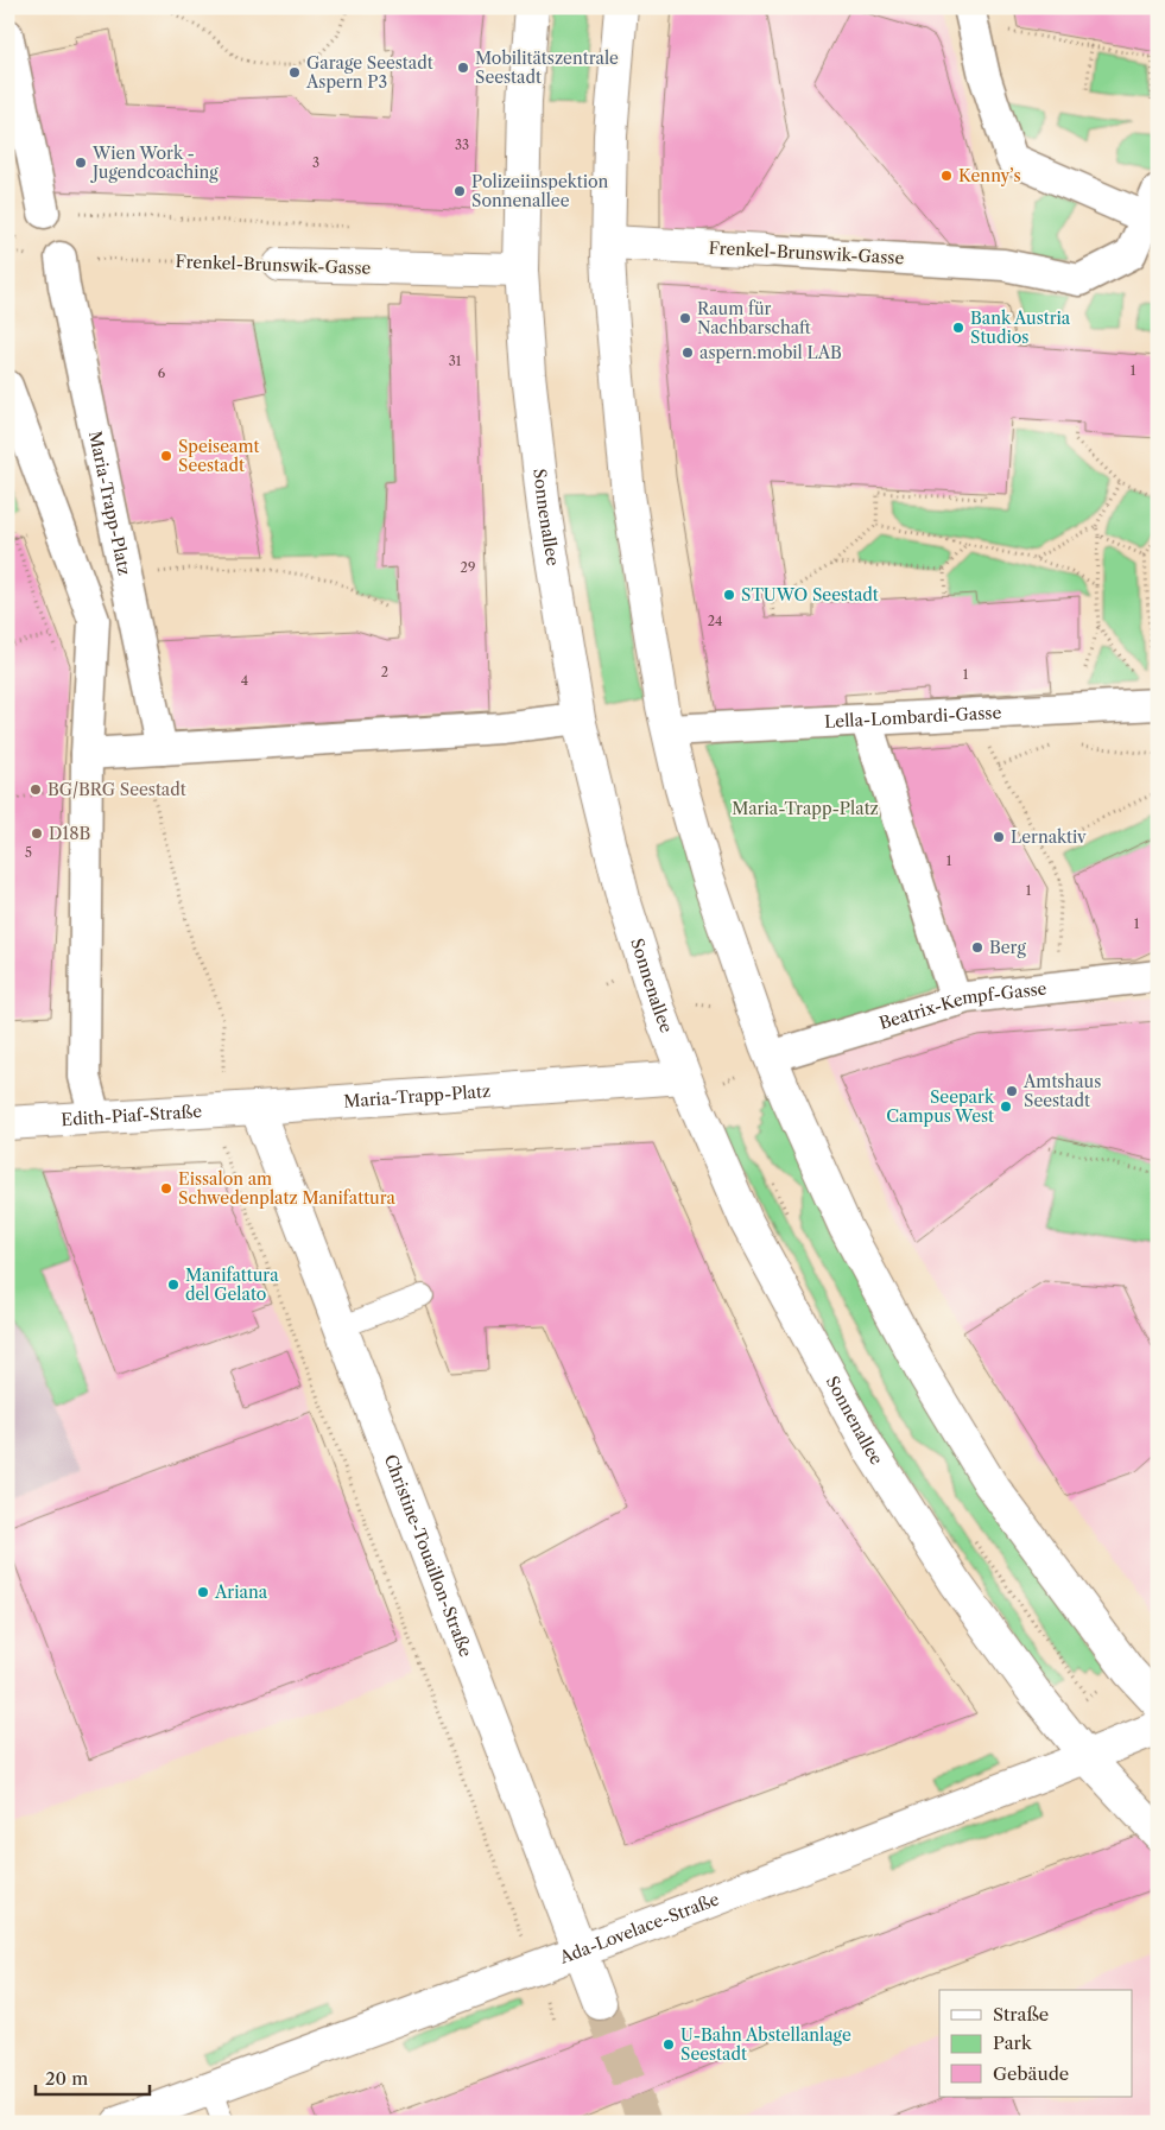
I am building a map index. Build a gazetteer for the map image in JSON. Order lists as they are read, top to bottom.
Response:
{
  "streets": {
    "street": [
      "Frenkel-Brunswik-Gasse",
      "Maria-Trapp-Platz",
      "Sonnenallee",
      "Lella-Lombardi-Gasse",
      "Beatrix-Kempf-Gasse",
      "Edith-Piaf-Straße",
      "Christine-Touaillon-Straße",
      "Ada-Lovelace-Straße"
    ]
  },
  "crossings": [
    ["Frenkel-Brunswik-Gasse", "Maria-Trapp-Platz"],
    ["Frenkel-Brunswik-Gasse", "Sonnenallee"],
    ["Maria-Trapp-Platz", "Sonnenallee"],
    ["Maria-Trapp-Platz", "Edith-Piaf-Straße"],
    ["Maria-Trapp-Platz", "Christine-Touaillon-Straße"],
    ["Sonnenallee", "Ada-Lovelace-Straße"],
    ["Edith-Piaf-Straße", "Christine-Touaillon-Straße"],
    ["Christine-Touaillon-Straße", "Ada-Lovelace-Straße"]
  ],
  "parks": ["Maria-Trapp-Platz"],
  "places": [
    "Mobilitätszentrale Seestadt",
    "Garage Seestadt Aspern P3",
    "Wien Work - Jugendcoaching",
    "Kenny’s",
    "Polizeiinspektion Sonnenallee",
    "Raum für Nachbarschaft",
    "Bank Austria Studios",
    "aspern.mobil LAB",
    "Speiseamt Seestadt",
    "STUWO Seestadt",
    "BG/BRG Seestadt",
    "D18B",
    "Lernaktiv",
    "Berg",
    "Amtshaus Seestadt",
    "Seepark Campus West",
    "Eissalon am Schwedenplatz Manifattura",
    "Manifattura del Gelato",
    "Ariana",
    "U-Bahn Abstellanlage Seestadt"
  ],
  "house_numbers": [
    "33",
    "3",
    "31",
    "1",
    "6",
    "29",
    "24",
    "2",
    "1",
    "4",
    "5",
    "1",
    "1",
    "1"
  ],
  "legend": ["Straße", "Park", "Gebäude"],
  "scale_bar": "20 m"
}
